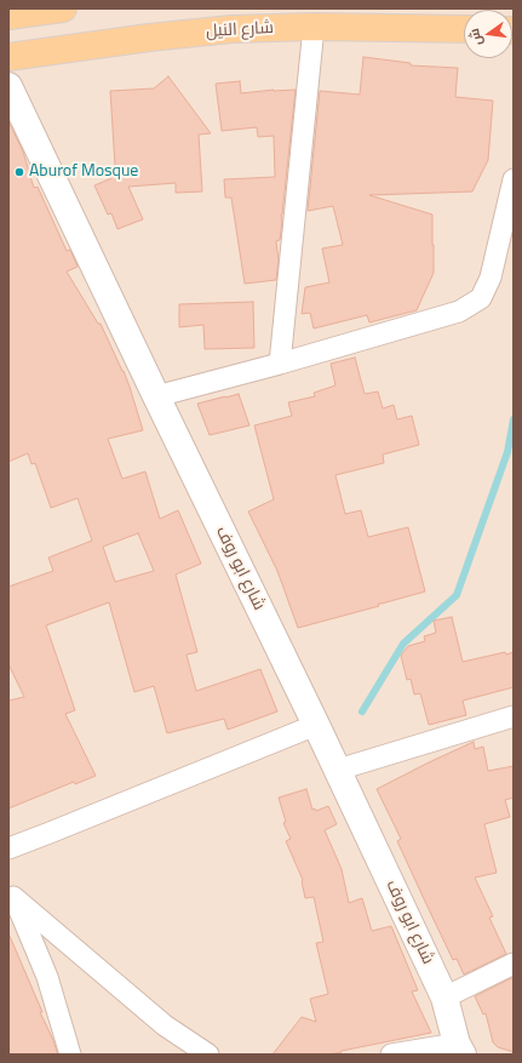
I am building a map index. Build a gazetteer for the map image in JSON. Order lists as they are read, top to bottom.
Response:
{
  "streets": {
    "main road": ["شارع النيل"],
    "street": ["شارع ابو روف"]
  },
  "places": ["Aburof Mosque"],
  "north": "left"
}
